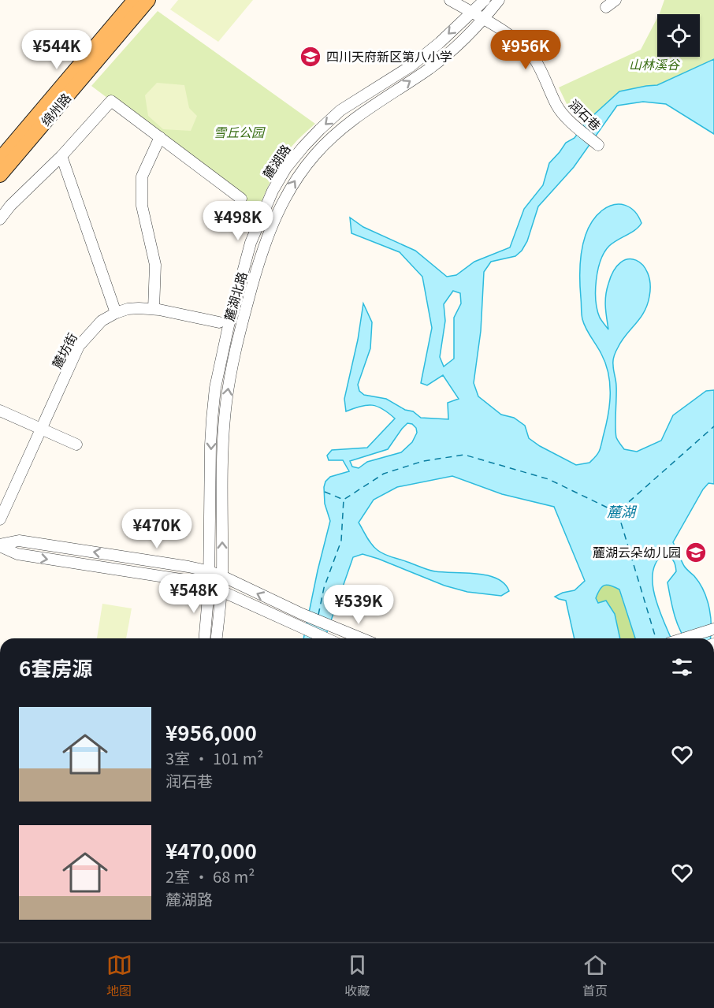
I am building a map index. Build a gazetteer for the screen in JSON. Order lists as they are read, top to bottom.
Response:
{
  "streets": {
    "main road": ["绵州路"],
    "street": [
      "润石巷",
      "麓湖路",
      "麓湖北路",
      "麓坊街"
    ]
  },
  "crossings": [
    ["润石巷", "麓湖路"],
    ["润石巷", "麓湖北路"]
  ],
  "one_way": ["麓湖路", "麓湖北路"],
  "water": ["麓湖"],
  "parks": ["山林溪谷", "雪丘公园"],
  "places": {
    "school or university": ["四川天府新区第八小学", "麓湖云朵幼儿园"]
  },
  "page": {
    "price": [
      "¥544K",
      "¥956K",
      "¥498K",
      "¥470K",
      "¥548K",
      "¥539K"
    ],
    "heading": "6套房源",
    "list": [
      {
        "name": "¥956,000",
        "note": "3室 · 101 m² · 润石巷"
      },
      {
        "name": "¥470,000",
        "note": "2室 · 68 m² · 麓湖路"
      }
    ],
    "tabs": ["地图", "收藏", "首页"]
  }
}
